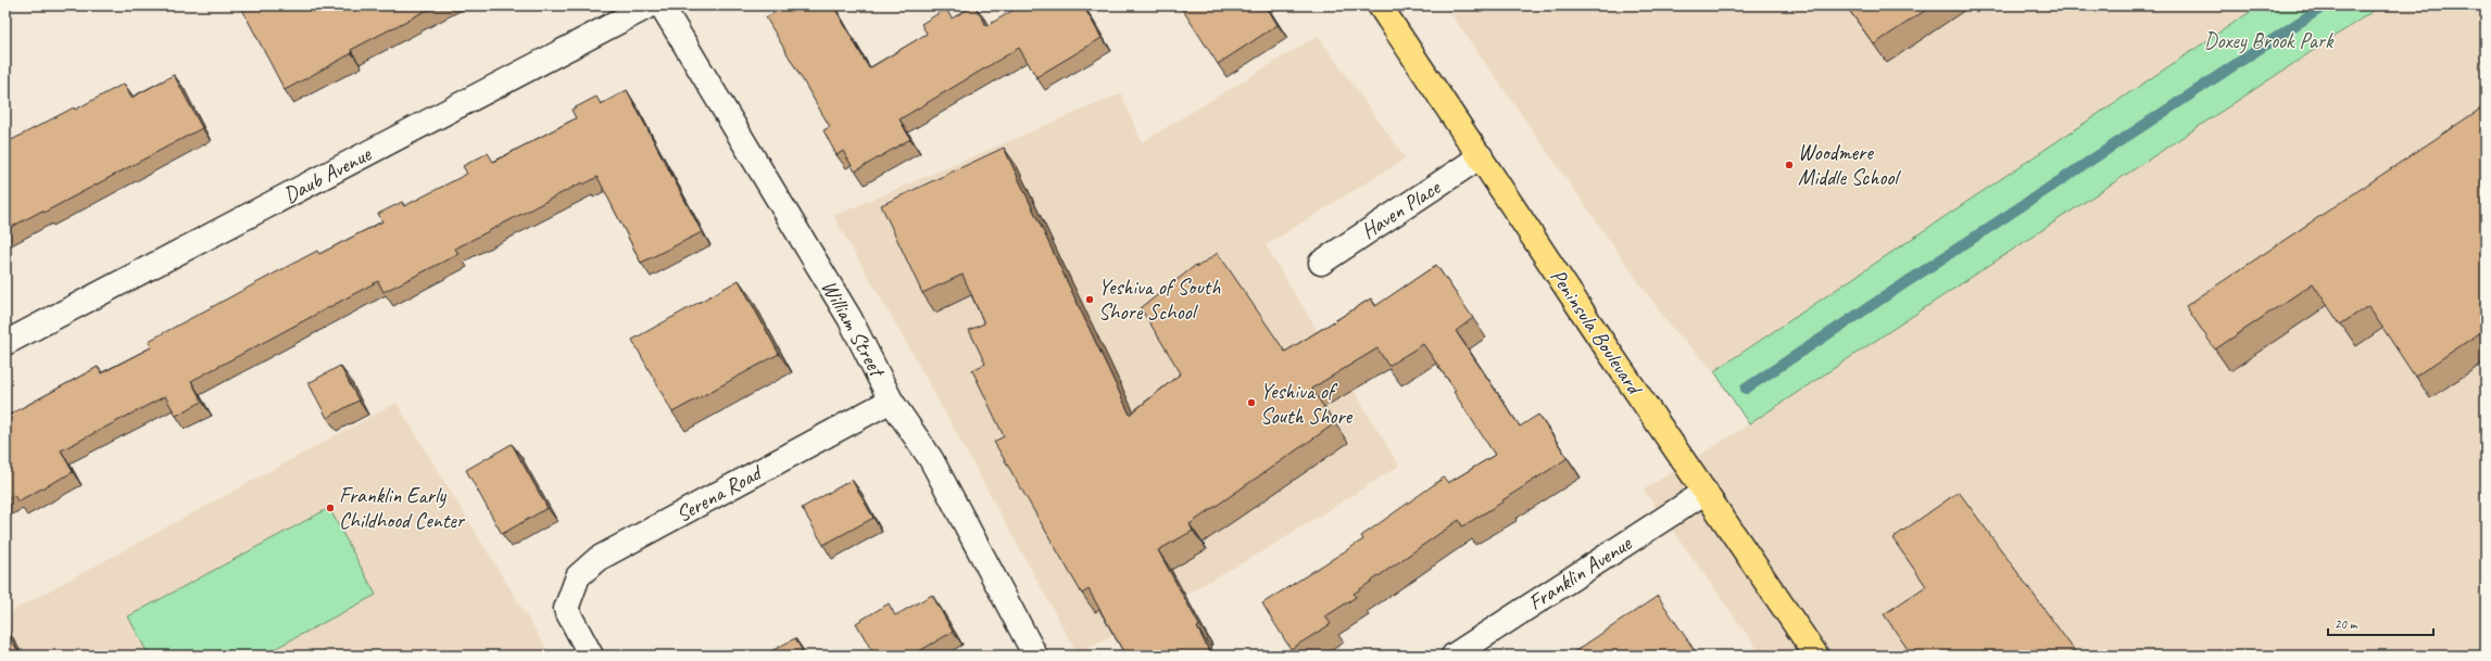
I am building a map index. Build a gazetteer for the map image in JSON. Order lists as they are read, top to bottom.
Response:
{
  "streets": {
    "main road": ["Peninsula Boulevard"],
    "street": [
      "Daub Avenue",
      "Haven Place",
      "William Street",
      "Serena Road",
      "Franklin Avenue"
    ]
  },
  "crossings": [
    ["Haven Place", "Peninsula Boulevard"],
    ["William Street", "Serena Road"],
    ["Peninsula Boulevard", "Franklin Avenue"]
  ],
  "parks": ["Doxey Brook Park"],
  "places": [
    "Woodmere Middle School",
    "Yeshiva of South Shore School",
    "Yeshiva of South Shore",
    "Franklin Early Childhood Center"
  ],
  "scale_bar": "20 m"
}
